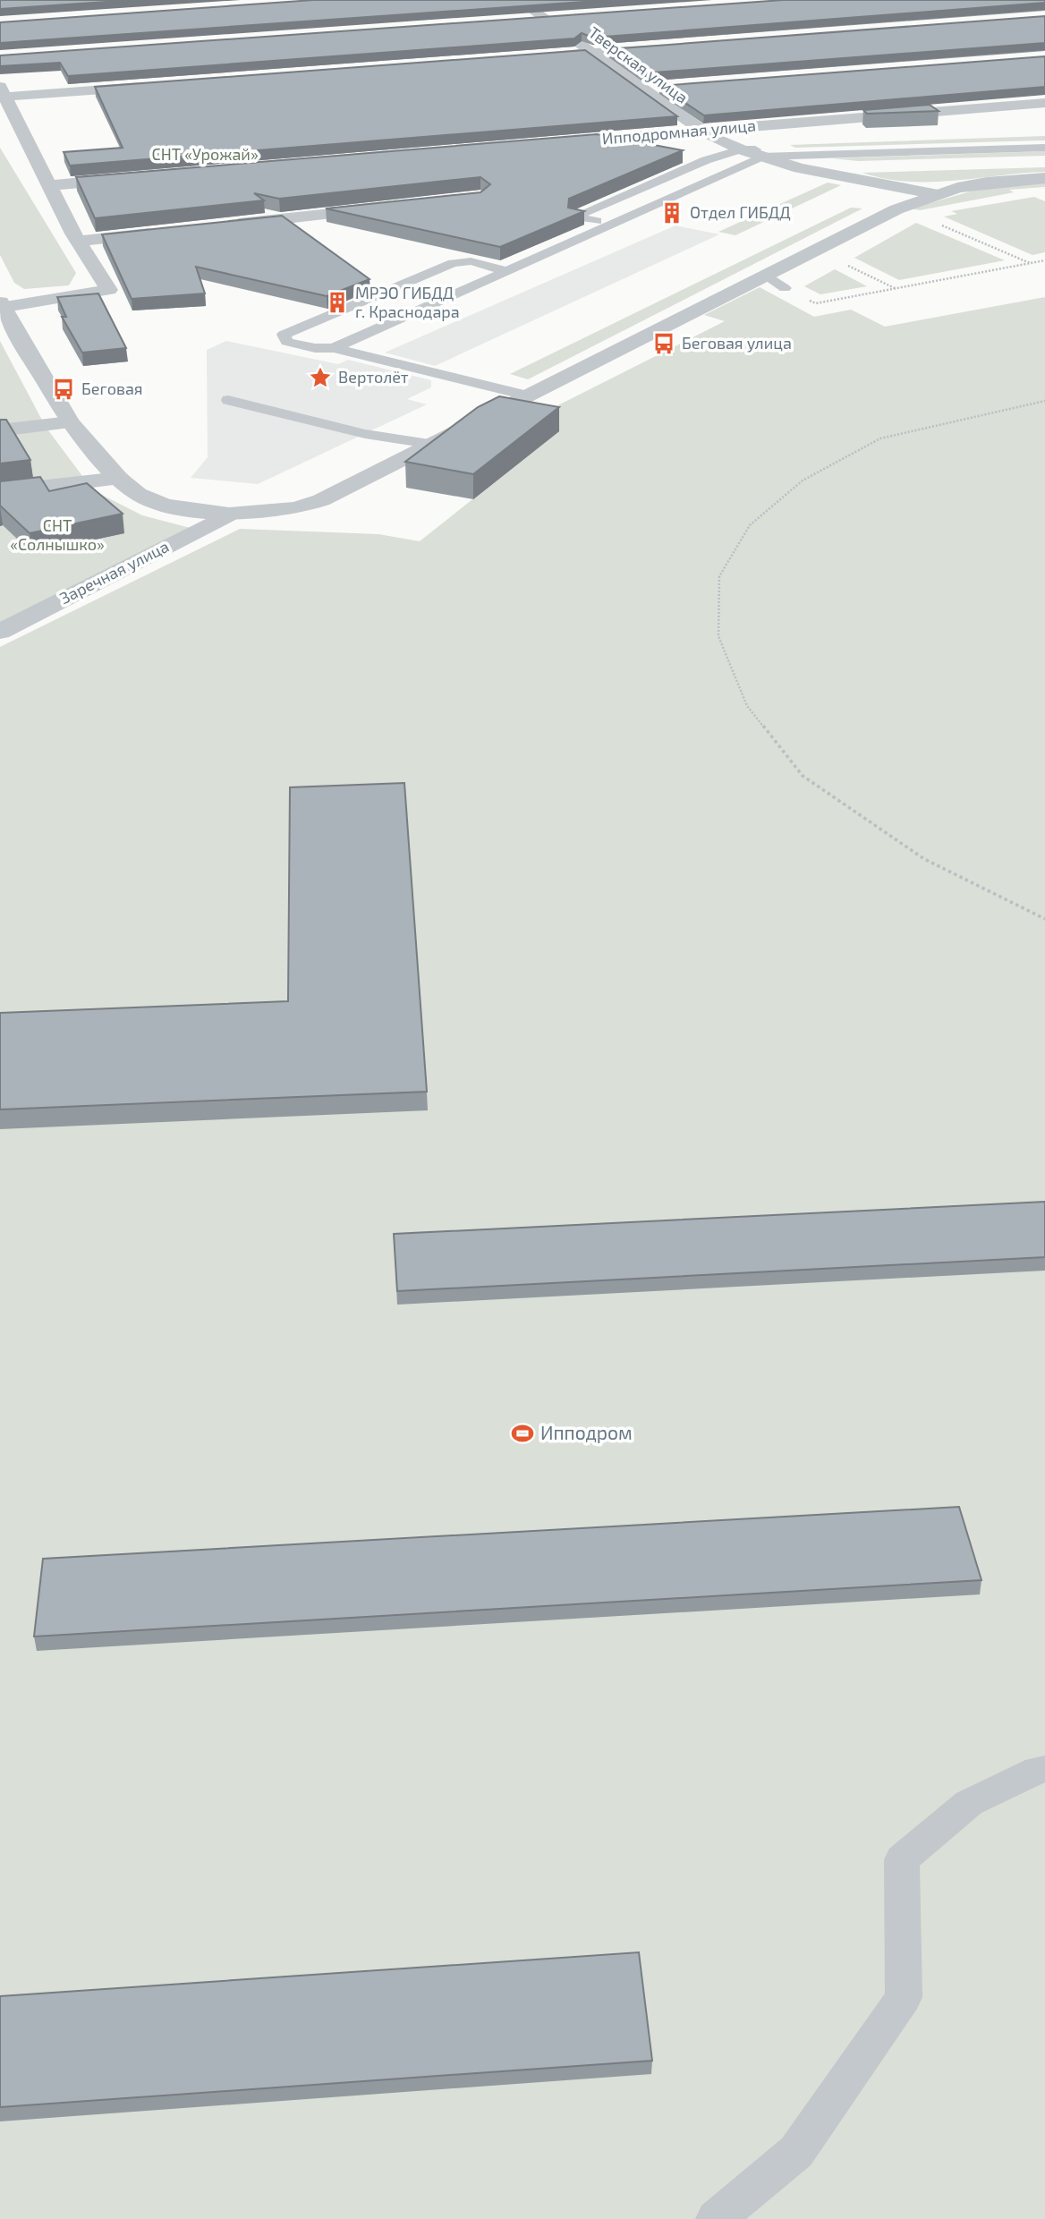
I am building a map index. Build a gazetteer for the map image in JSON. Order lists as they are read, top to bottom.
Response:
{
  "streets": {
    "street": ["Тверская улица", "Ипподромная улица", "Заречная улица"]
  },
  "crossings": [
    ["Тверская улица", "Ипподромная улица"]
  ],
  "parks": ["СНТ «Урожай»", "СНТ «Солнышко»"],
  "places": {
    "building": ["Отдел ГИБДД", "МРЭО ГИБДД г. Краснодара"],
    "bus stop": ["Беговая улица", "Беговая"],
    "place": ["Вертолёт"],
    "sports": ["Ипподром"]
  }
}
